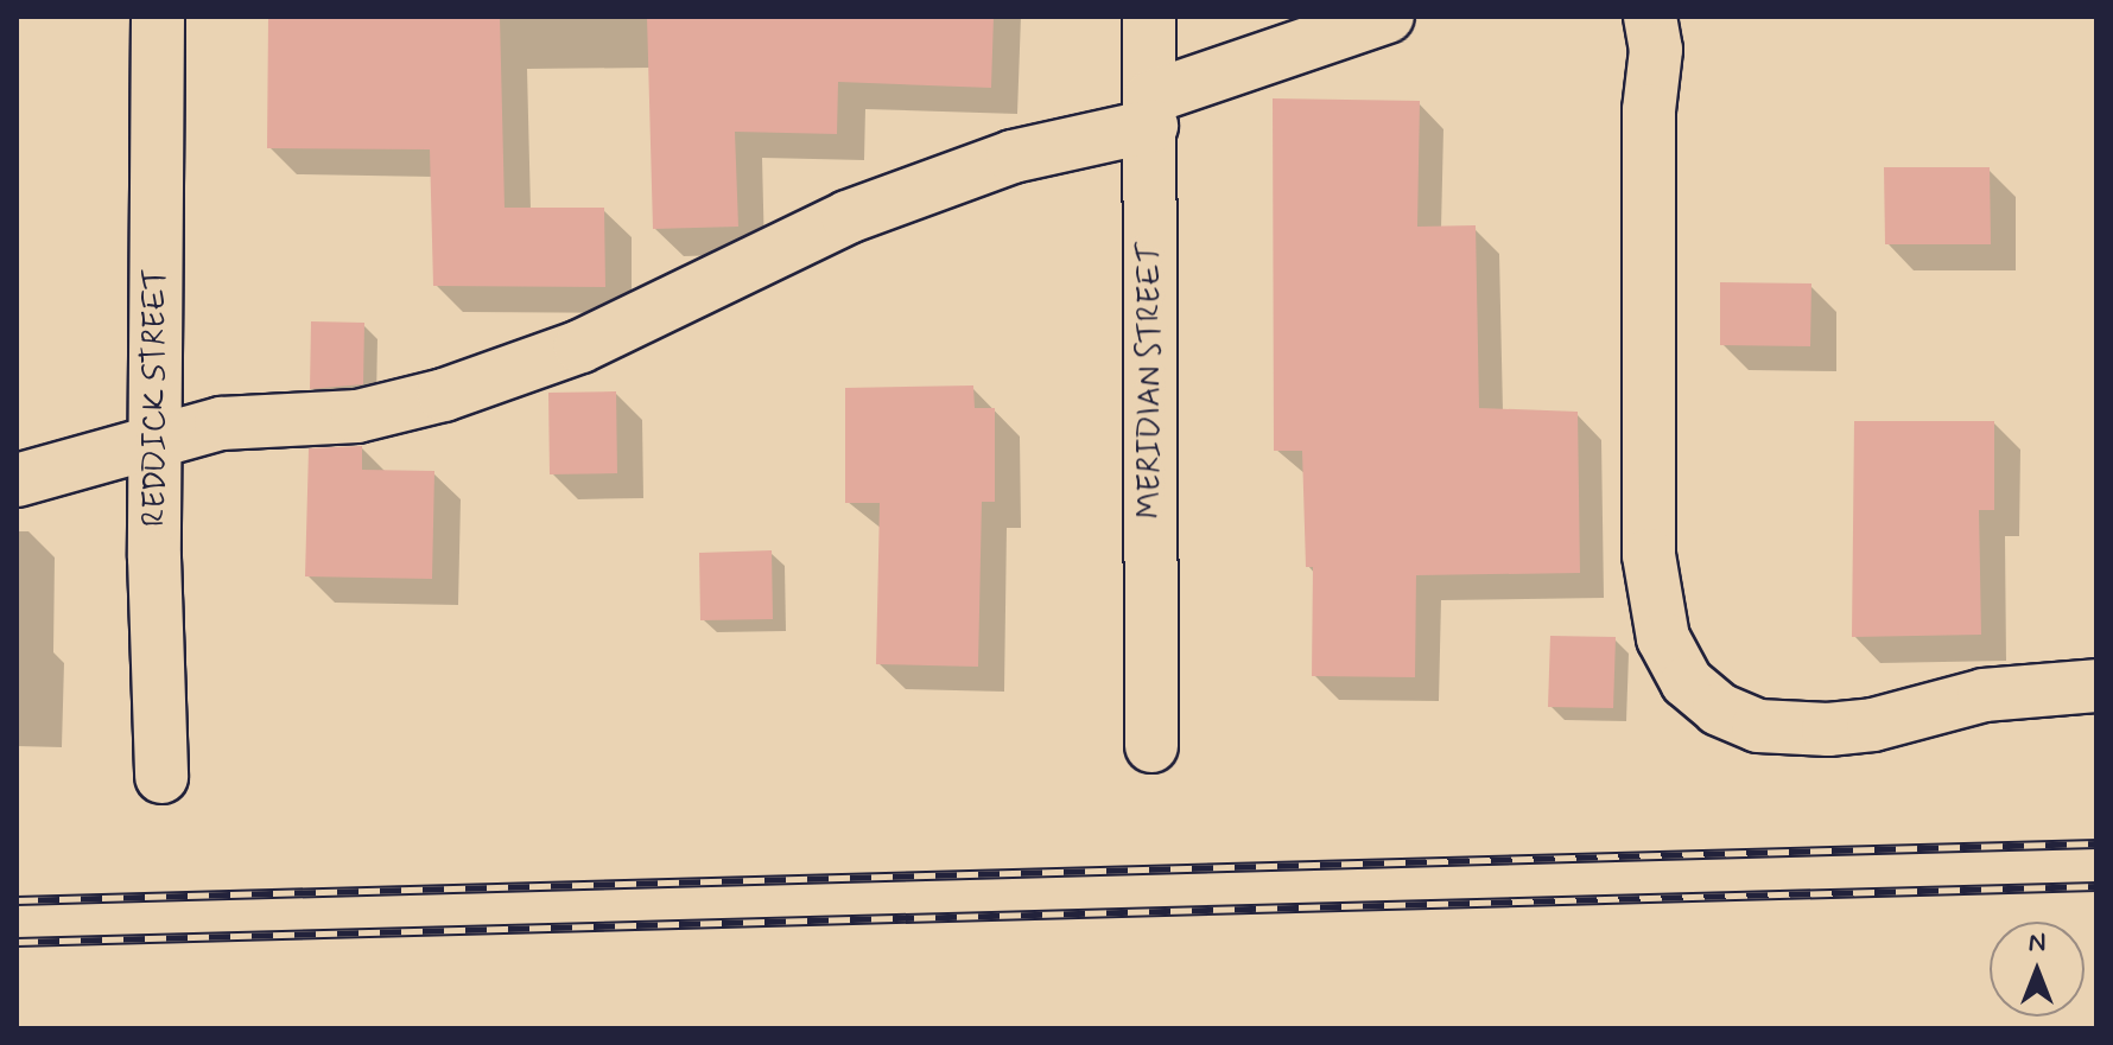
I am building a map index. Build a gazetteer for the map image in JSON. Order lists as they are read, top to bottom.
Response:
{
  "streets": {
    "street": ["MERIDIAN STREET", "REDDICK STREET"]
  },
  "north": "top"
}
